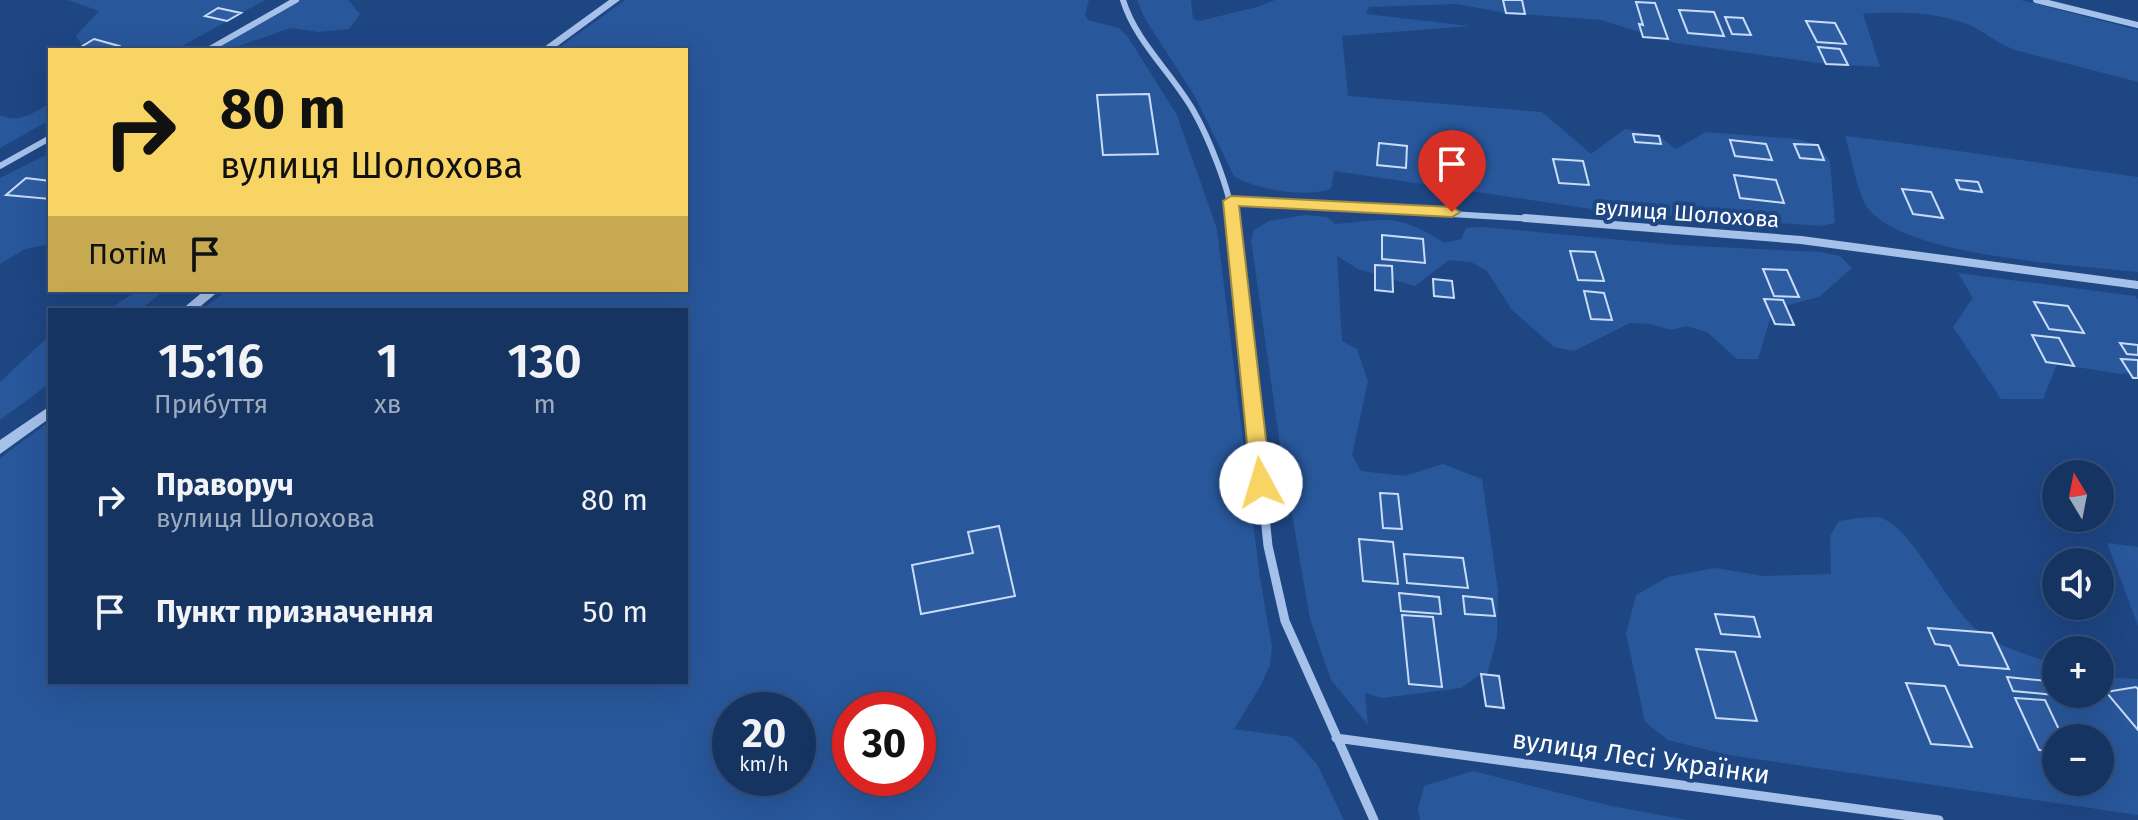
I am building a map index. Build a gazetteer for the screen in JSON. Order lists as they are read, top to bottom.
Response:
{
  "streets": {
    "street": ["вулиця Шолохова", "вулиця Лесі Українки"]
  },
  "north": "top",
  "page": {
    "turn": ["80 m", "вулиця Шолохова"],
    "then": "Потім",
    "eta": [
      "15:16",
      "Прибуття",
      "1",
      "хв",
      "130",
      "m"
    ],
    "list": [
      {
        "name": "Праворуч",
        "note": "вулиця Шолохова",
        "value": "80 m"
      },
      {
        "name": "Пункт призначення",
        "value": "50 m"
      }
    ],
    "map_buttons": ["+", "−"],
    "speed": "20 km/h",
    "limit": "30"
  }
}
